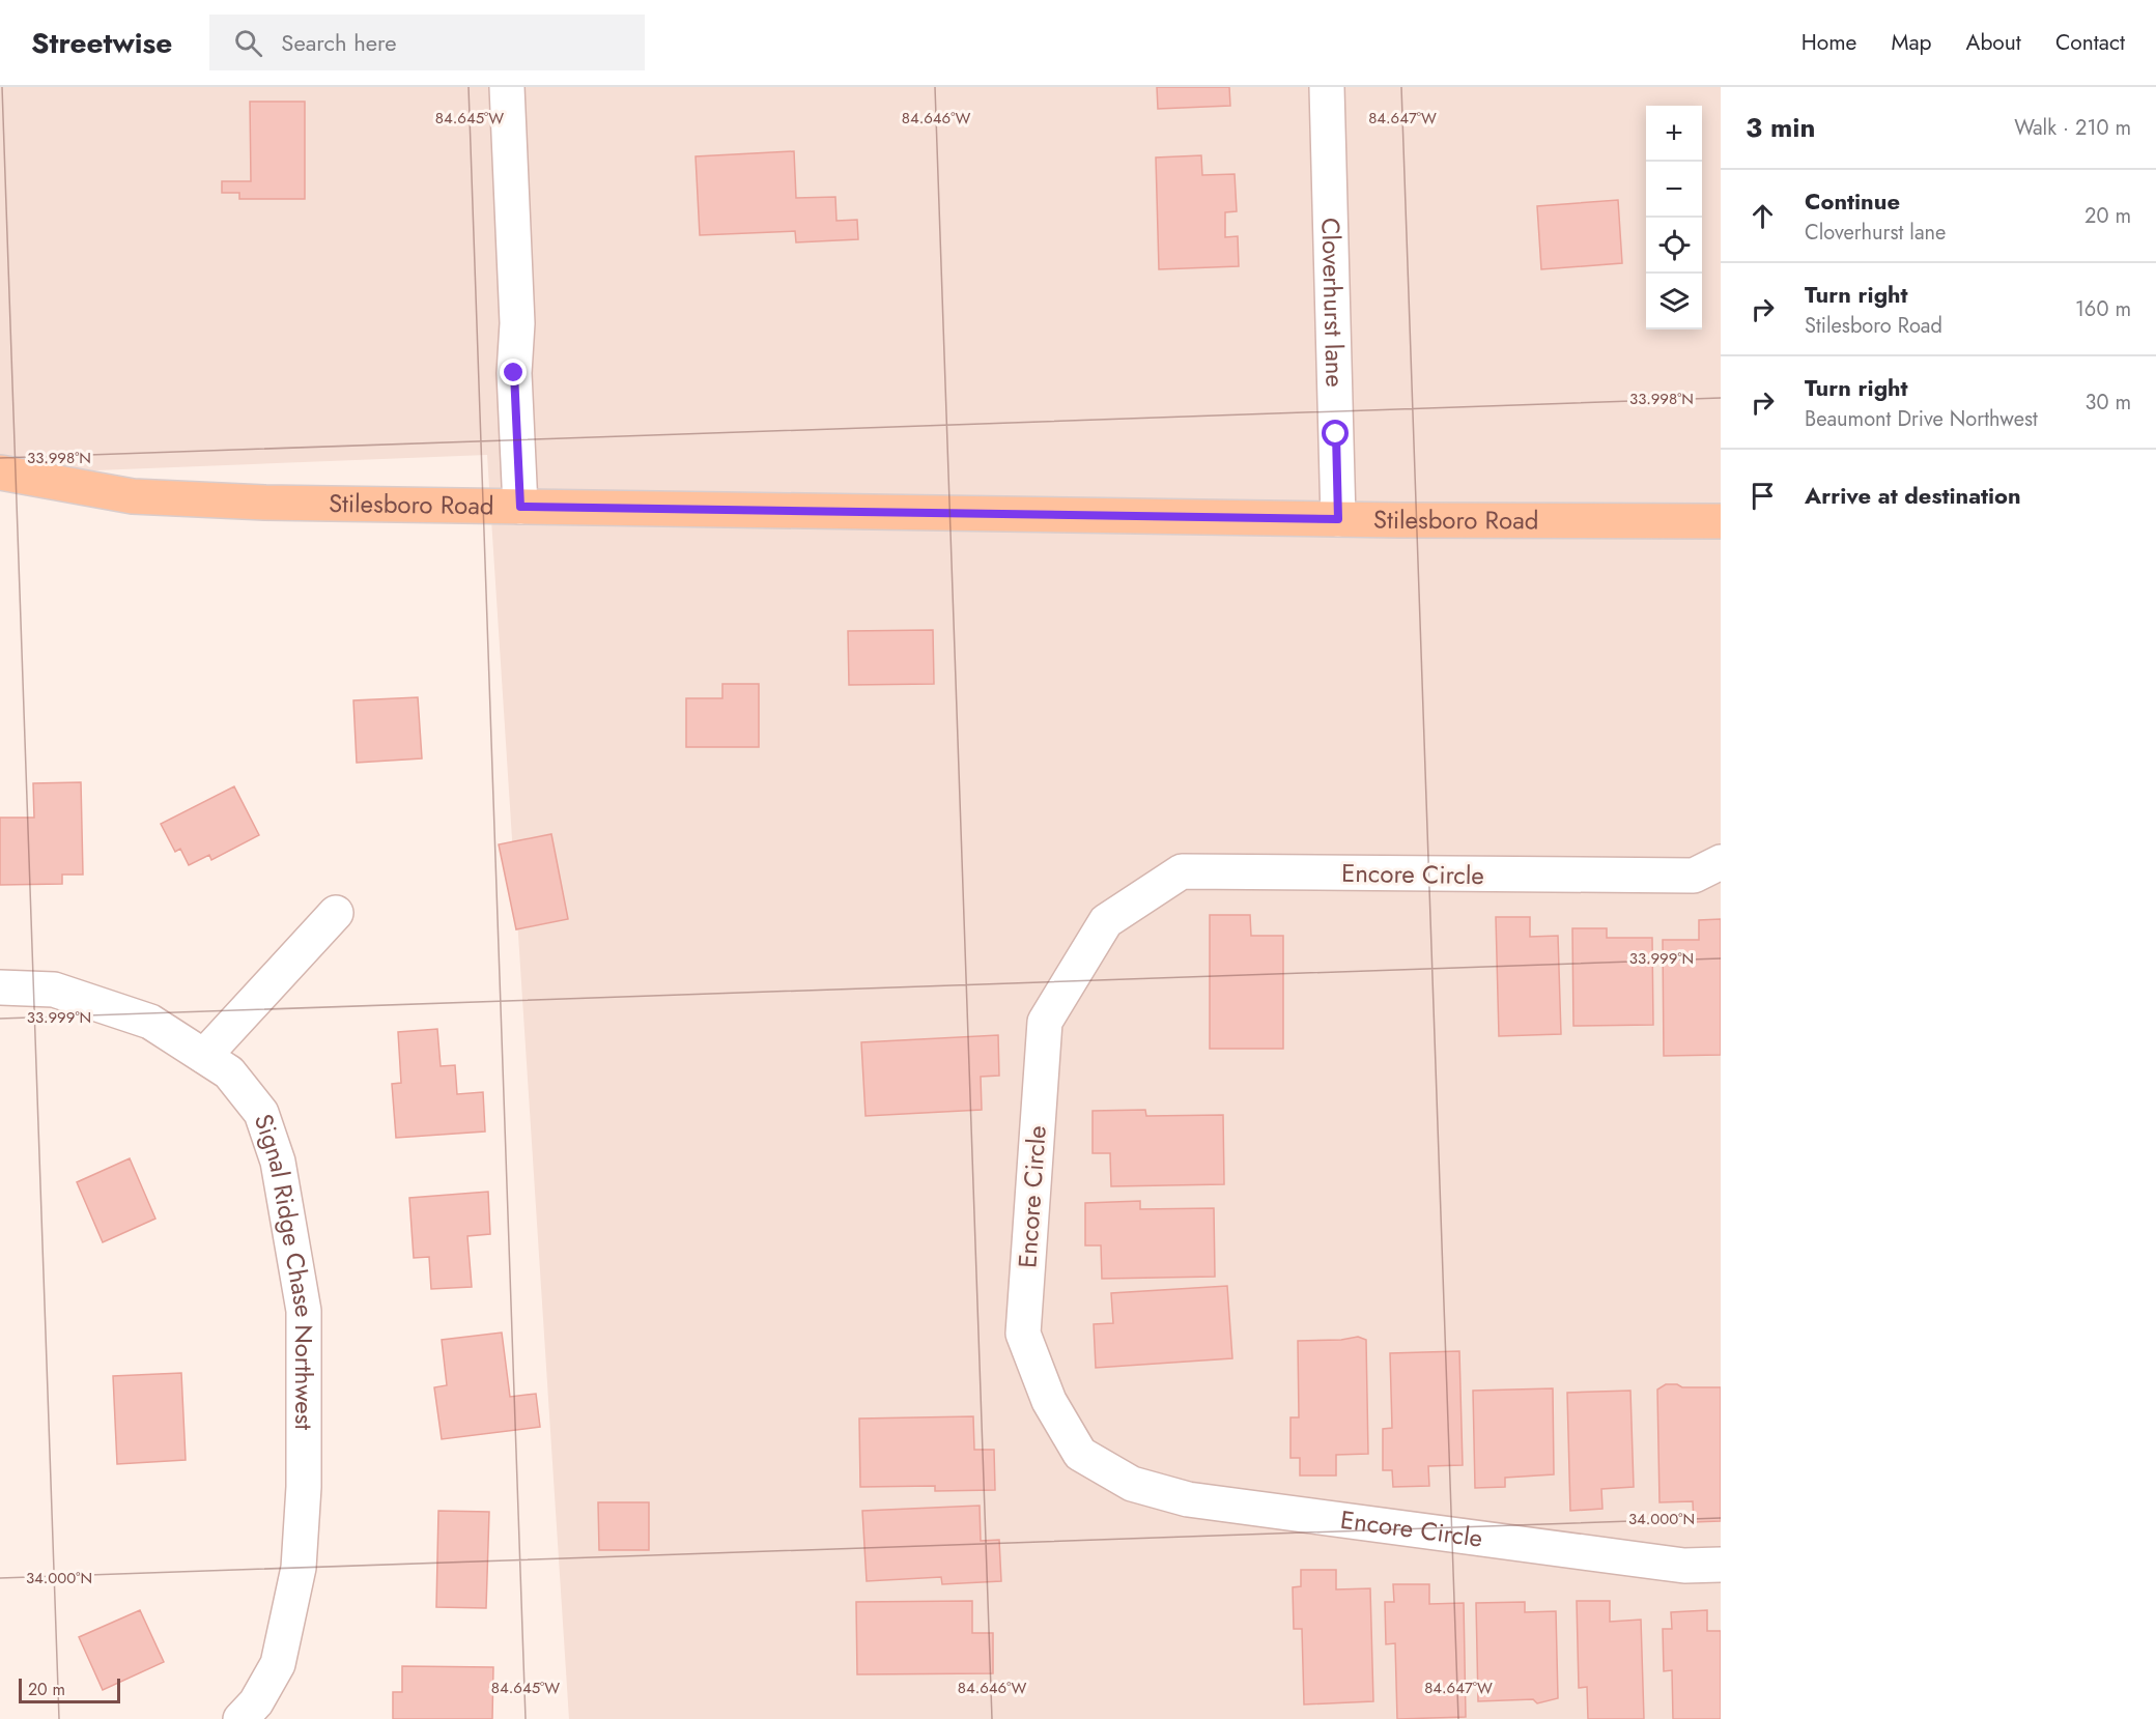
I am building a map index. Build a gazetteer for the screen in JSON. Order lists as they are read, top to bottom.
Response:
{
  "streets": {
    "main road": ["Stilesboro Road"],
    "street": ["Cloverhurst lane", "Encore Circle", "Signal Ridge Chase Northwest"]
  },
  "crossings": [
    ["Cloverhurst lane", "Stilesboro Road"]
  ],
  "scale_bar": "20 m",
  "page": {
    "header": "Streetwise",
    "search": "Search here",
    "nav": [
      "Home",
      "Map",
      "About",
      "Contact"
    ],
    "heading": ["3 min", "Walk · 210 m"],
    "map_buttons": ["+", "−"],
    "list": [
      ["Continue", "Cloverhurst lane", "20 m"],
      ["Turn right", "Stilesboro Road", "160 m"],
      ["Turn right", "Beaumont Drive Northwest", "30 m"],
      "Arrive at destination"
    ],
    "scale": "20 m"
  },
  "coordinates": [
    "84.645°W",
    "84.646°W",
    "84.647°W",
    "33.998°N",
    "33.999°N",
    "34.000°N"
  ]
}
